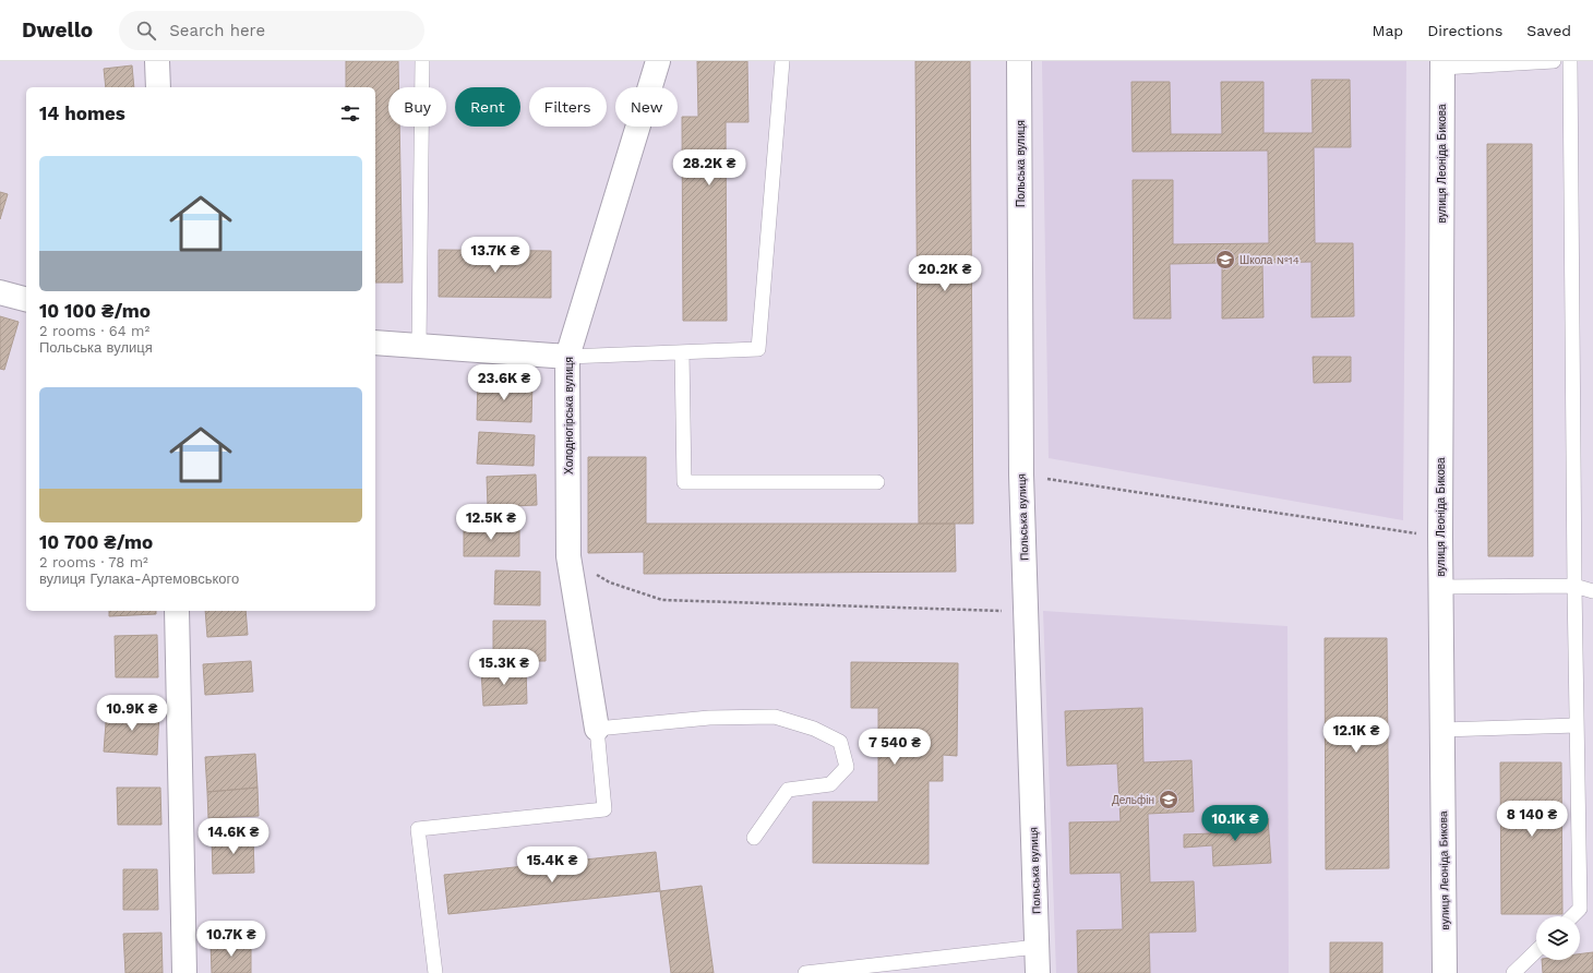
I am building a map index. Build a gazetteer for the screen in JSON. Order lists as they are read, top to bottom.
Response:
{
  "streets": {
    "street": ["Польська вулиця", "вулиця Леоніда Бикова", "Холодногірська вулиця"]
  },
  "places": {
    "school or university": ["Школа №14", "Дельфін"]
  },
  "page": {
    "header": "Dwello",
    "search": "Search here",
    "nav": ["Map", "Directions", "Saved"],
    "chip": [
      "Buy",
      "Rent",
      "Filters",
      "New"
    ],
    "heading": "14 homes",
    "list": [
      {
        "name": "10 100 ₴/mo",
        "note": "2 rooms · 64 m² · Польська вулиця"
      },
      {
        "name": "10 700 ₴/mo",
        "note": "2 rooms · 78 m² · вулиця Гулака-Артемовського"
      }
    ],
    "price": [
      "28.2K ₴",
      "13.7K ₴",
      "20.2K ₴",
      "23.6K ₴",
      "12.5K ₴",
      "15.3K ₴",
      "10.9K ₴",
      "12.1K ₴",
      "7 540 ₴",
      "8 140 ₴",
      "10.1K ₴",
      "14.6K ₴",
      "15.4K ₴",
      "10.7K ₴"
    ]
  }
}
